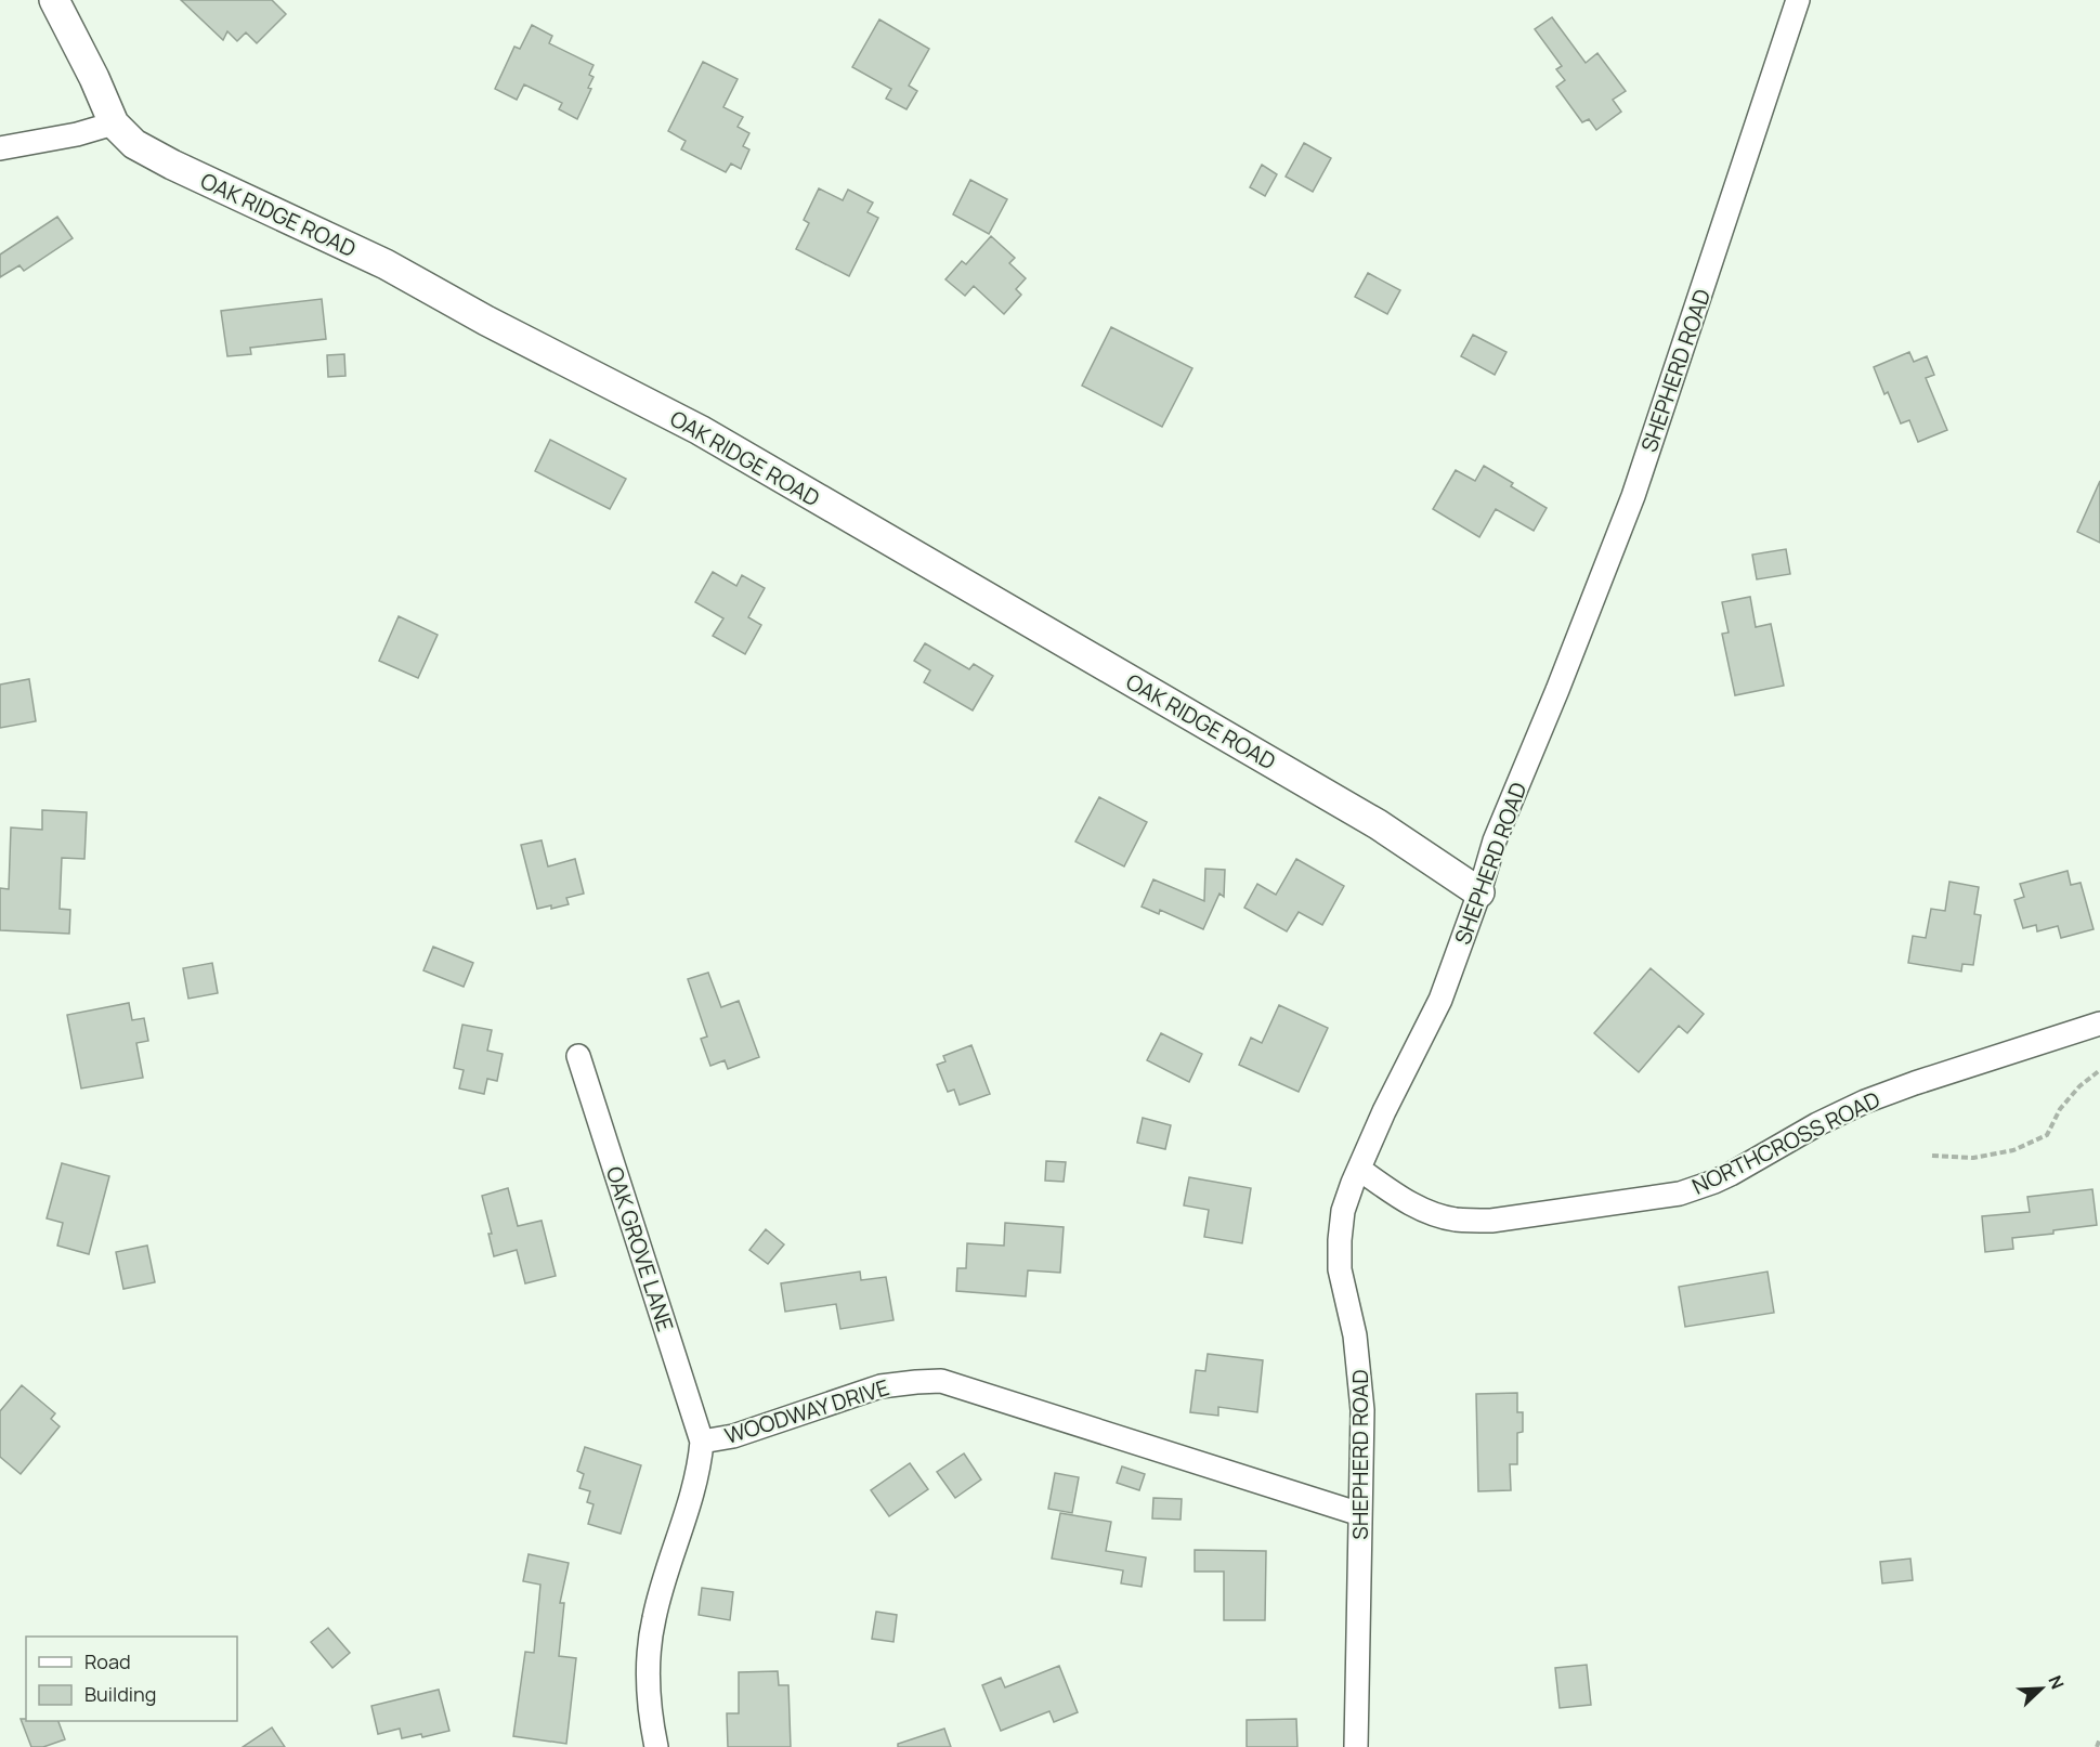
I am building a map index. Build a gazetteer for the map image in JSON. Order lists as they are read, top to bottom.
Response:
{
  "streets": {
    "street": [
      "OAK RIDGE ROAD",
      "SHEPHERD ROAD",
      "NORTHCROSS ROAD",
      "OAK GROVE LANE",
      "WOODWAY DRIVE"
    ]
  },
  "crossings": [
    ["OAK RIDGE ROAD", "SHEPHERD ROAD"],
    ["SHEPHERD ROAD", "NORTHCROSS ROAD"],
    ["SHEPHERD ROAD", "WOODWAY DRIVE"],
    ["OAK GROVE LANE", "WOODWAY DRIVE"]
  ],
  "legend": ["Road", "Building"],
  "north": "top right"
}
